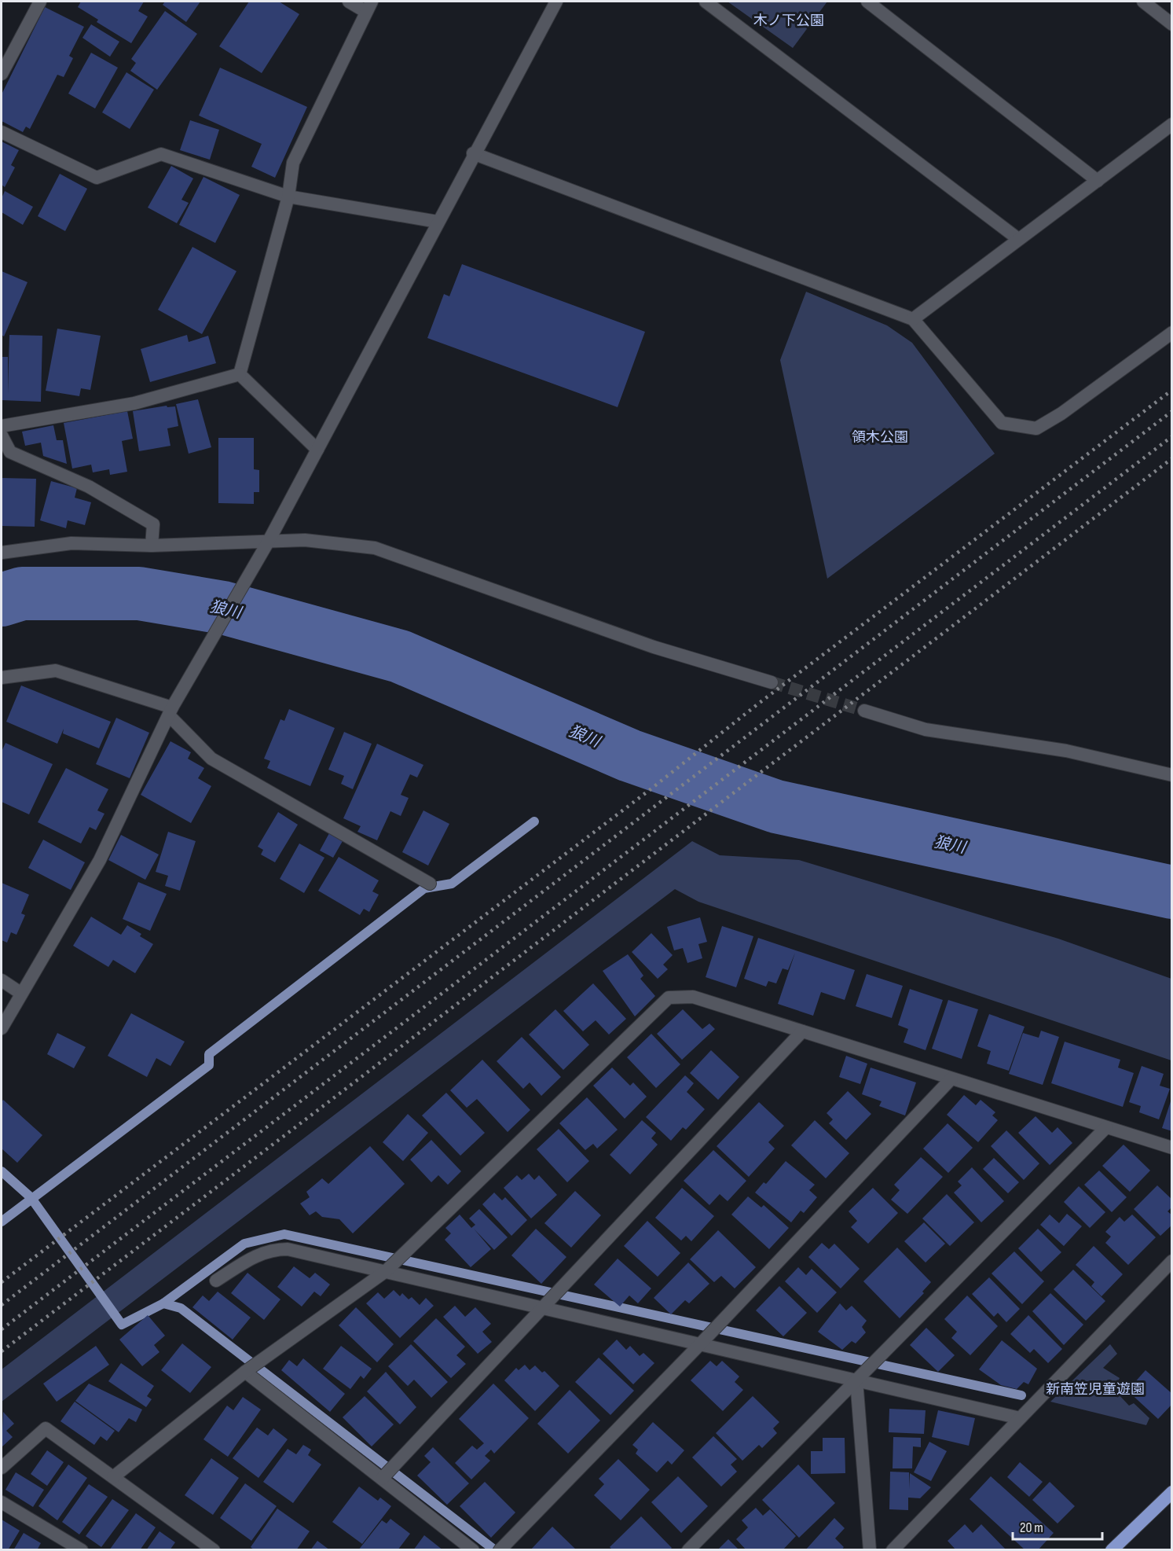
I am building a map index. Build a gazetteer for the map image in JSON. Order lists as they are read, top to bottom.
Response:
{
  "water": ["狼川"],
  "parks": ["木ノ下公園", "領木公園", "新南笠児童遊園"],
  "scale_bar": "20 m"
}
